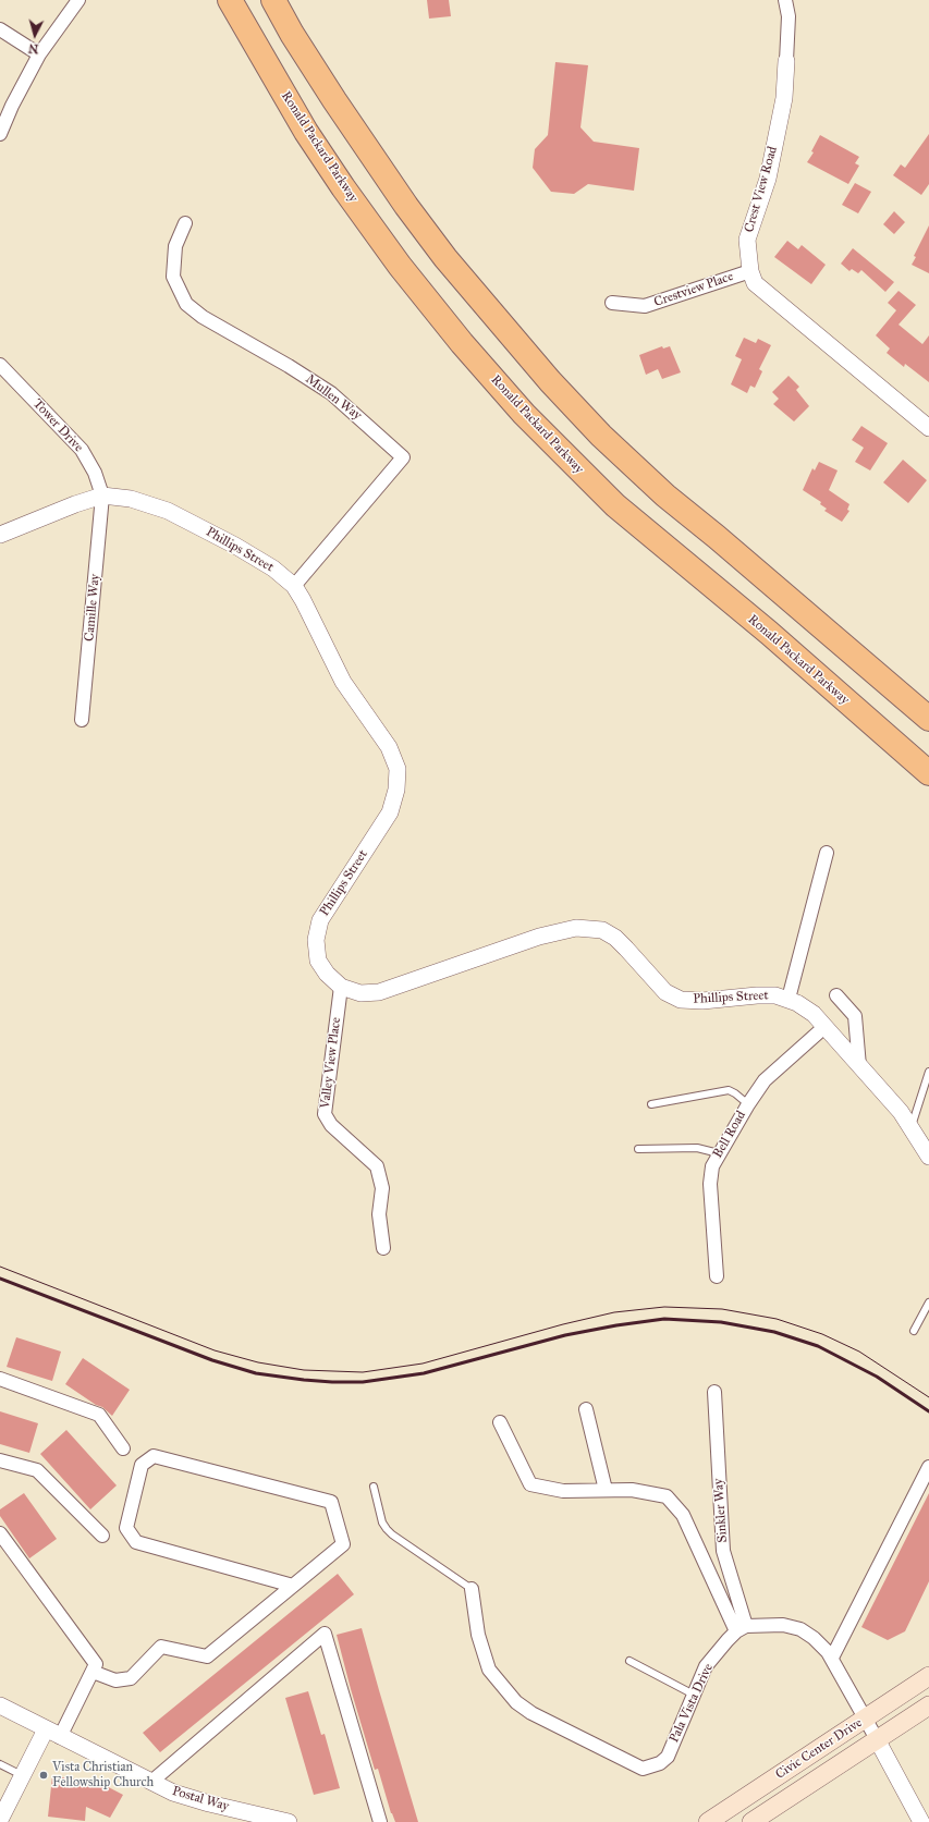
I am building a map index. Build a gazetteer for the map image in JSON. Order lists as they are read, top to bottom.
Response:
{
  "streets": {
    "highway": ["Ronald Packard Parkway"],
    "main road": ["Civic Center Drive"],
    "street": [
      "Crest View Road",
      "Crestview Place",
      "Mullen Way",
      "Tower Drive",
      "Phillips Street",
      "Camille Way",
      "Valley View Place",
      "Bell Road",
      "Sinkler Way",
      "Pala Vista Drive",
      "Postal Way"
    ]
  },
  "crossings": [
    ["Crest View Road", "Crestview Place"],
    ["Mullen Way", "Phillips Street"],
    ["Tower Drive", "Phillips Street"],
    ["Tower Drive", "Camille Way"],
    ["Phillips Street", "Camille Way"],
    ["Phillips Street", "Valley View Place"],
    ["Phillips Street", "Bell Road"],
    ["Sinkler Way", "Pala Vista Drive"]
  ],
  "places": ["Vista Christian Fellowship Church"],
  "north": "bottom"
}
